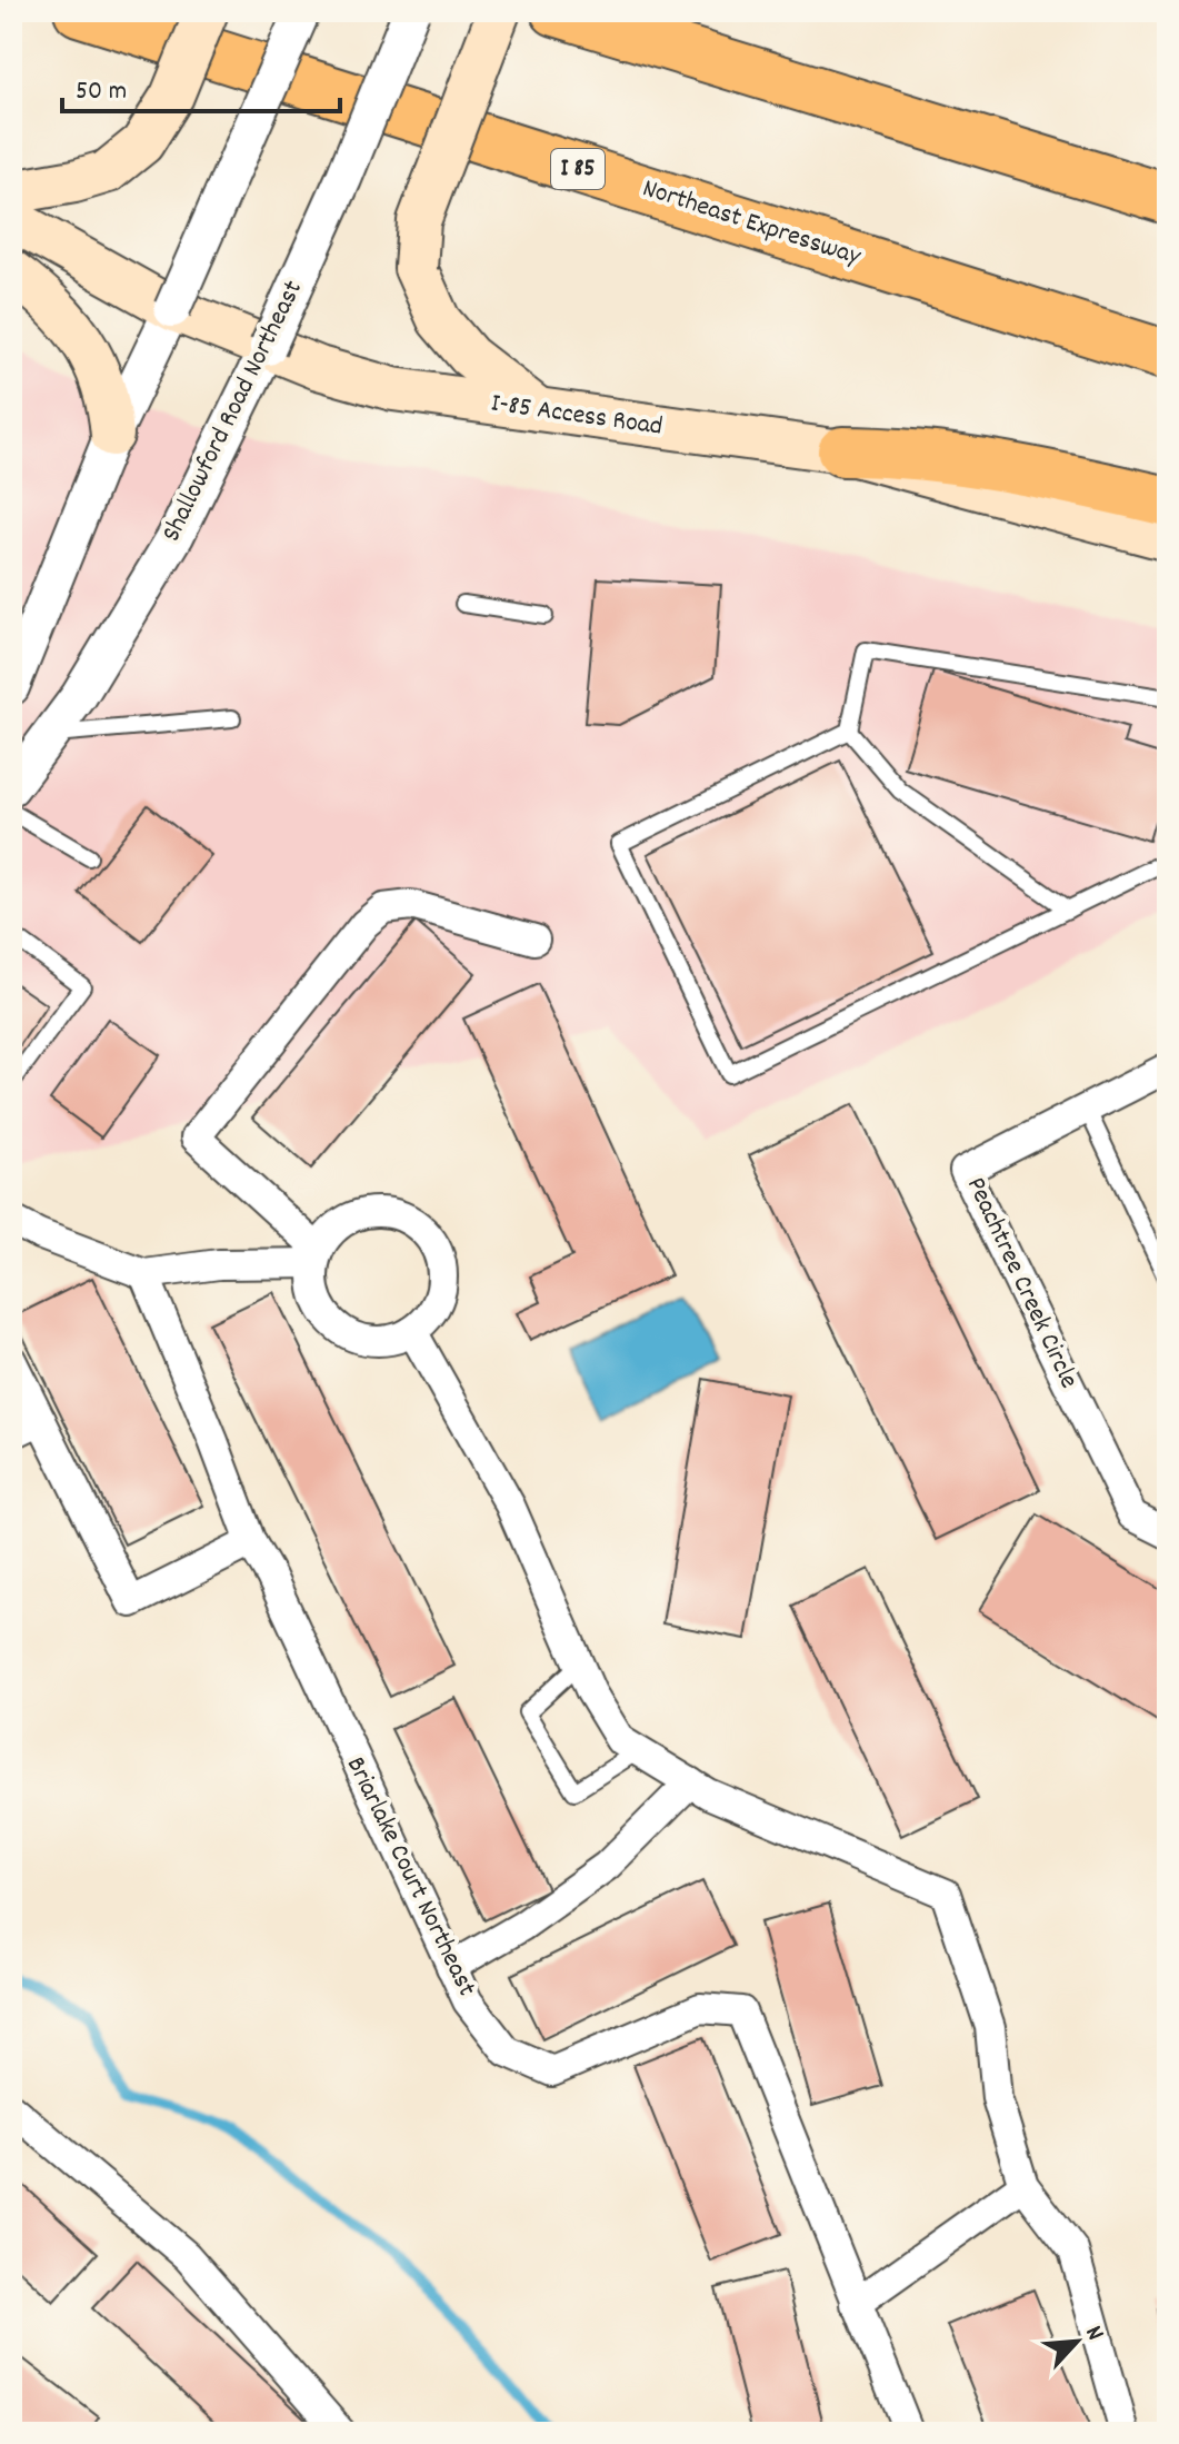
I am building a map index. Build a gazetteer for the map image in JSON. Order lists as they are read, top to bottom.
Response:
{
  "streets": {
    "highway": ["I 85", "Northeast Expressway"],
    "main road": ["I-85 Access Road"],
    "street": ["Shallowford Road Northeast", "Peachtree Creek Circle", "Briarlake Court Northeast"]
  },
  "crossings": [
    ["Shallowford Road Northeast", "I-85 Access Road"]
  ],
  "scale_bar": "50 m",
  "north": "top right"
}
